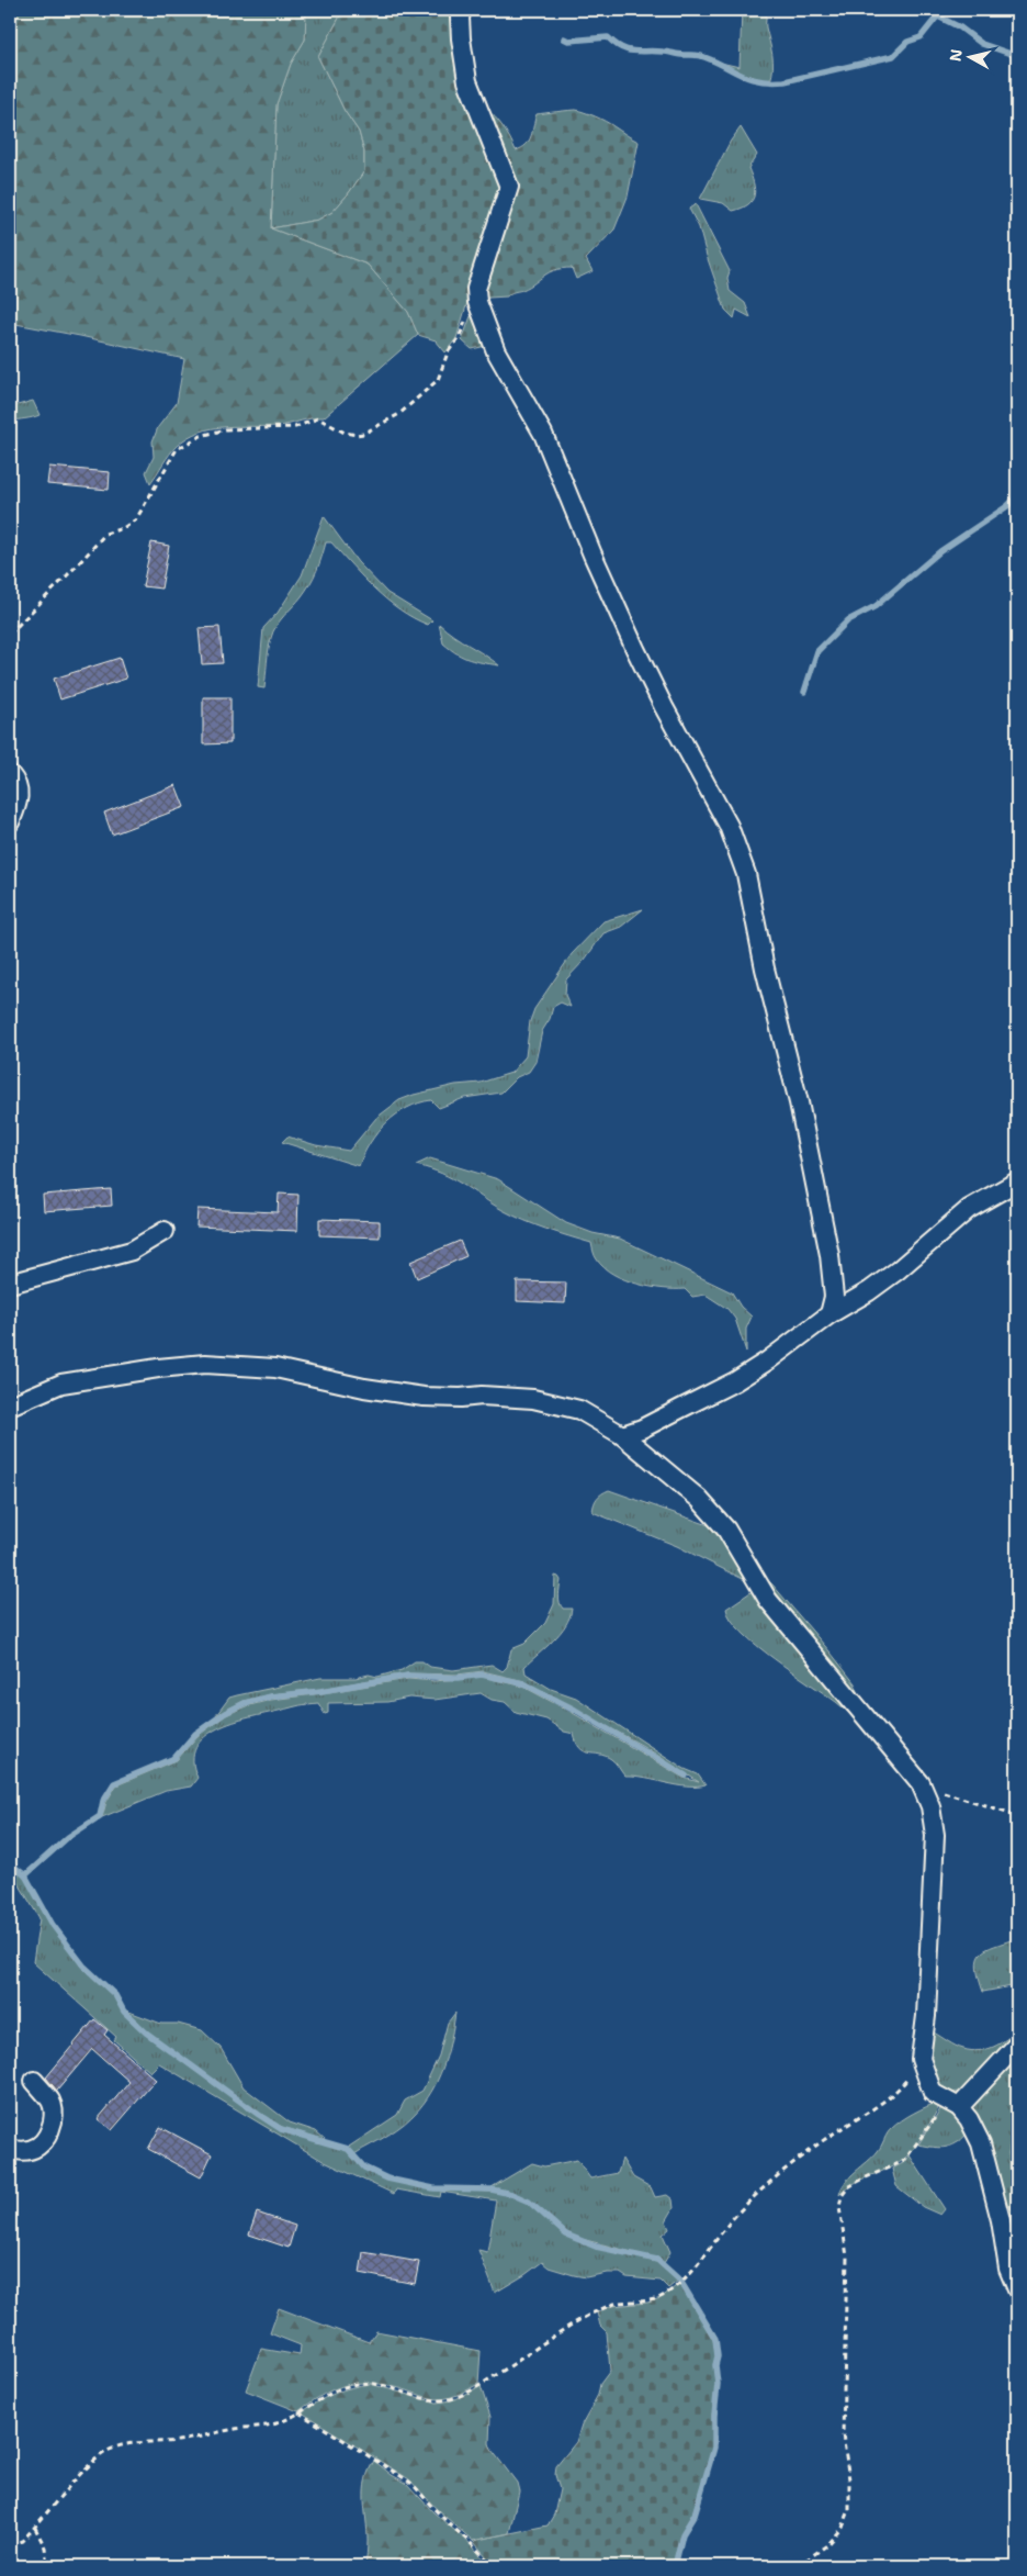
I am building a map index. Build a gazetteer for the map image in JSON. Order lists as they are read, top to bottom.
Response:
{
  "north": "left"
}
